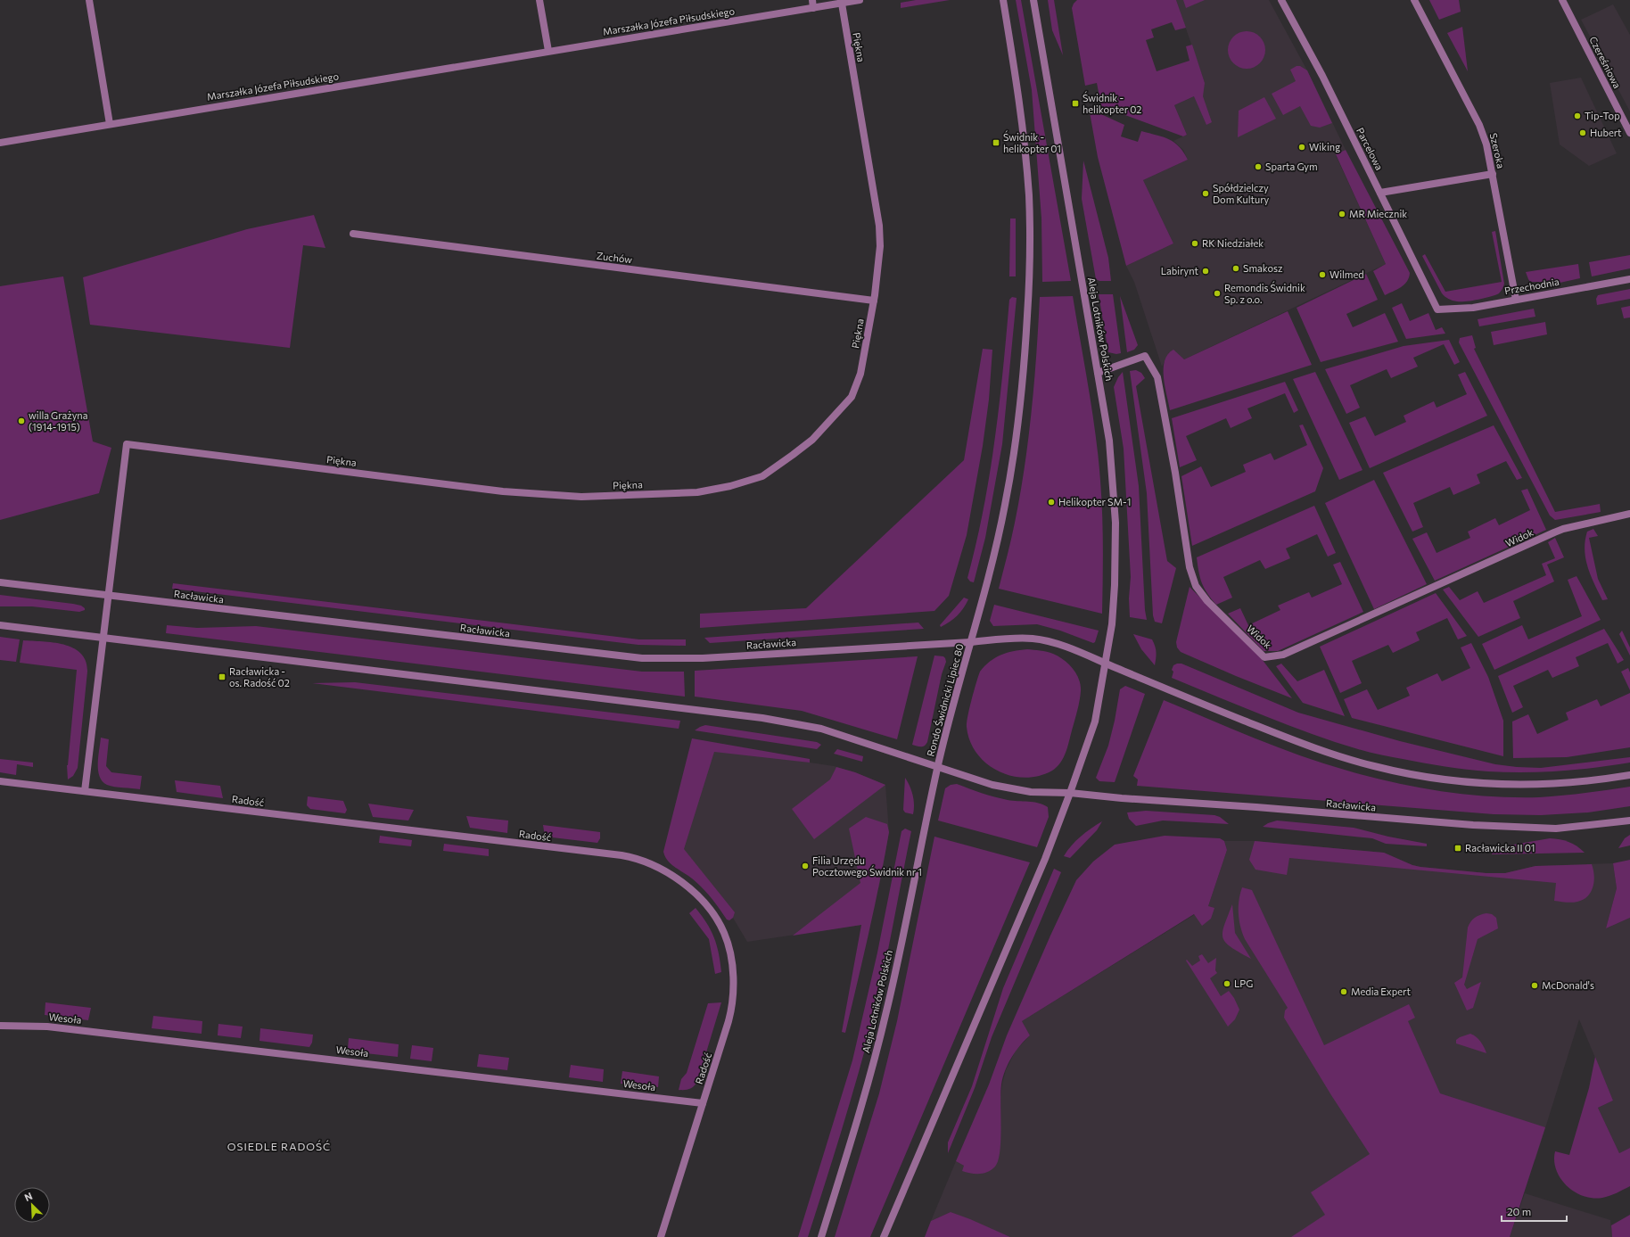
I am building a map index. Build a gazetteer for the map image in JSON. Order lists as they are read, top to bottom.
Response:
{
  "streets": {
    "street": [
      "Marszałka Józefa Piłsudskiego",
      "Piękna",
      "Czereśniowa",
      "Parcelowa",
      "Szeroka",
      "Zuchów",
      "Przechodnia",
      "Aleja Lotników Polskich",
      "Widok",
      "Racławicka",
      "Rondo Świdnicki Lipiec 80",
      "Radość",
      "Wesoła"
    ]
  },
  "crossings": [
    ["Marszałka Józefa Piłsudskiego", "Piękna"],
    ["Piękna", "Zuchów"],
    ["Piękna", "Racławicka"],
    ["Parcelowa", "Przechodnia"],
    ["Szeroka", "Przechodnia"],
    ["Aleja Lotników Polskich", "Widok"],
    ["Aleja Lotników Polskich", "Rondo Świdnicki Lipiec 80"],
    ["Racławicka", "Rondo Świdnicki Lipiec 80"],
    ["Radość", "Wesoła"]
  ],
  "districts": ["OSIEDLE RADOŚĆ"],
  "places": {
    "transit": [
      "Świdnik - helikopter 02",
      "Świdnik - helikopter 01",
      "Racławicka - os. Radość 02",
      "Racławicka II 01"
    ],
    "other": [
      "Tip-Top",
      "Hubert",
      "Wiking",
      "Sparta Gym",
      "Spółdzielczy Dom Kultury",
      "MR Miecznik",
      "RK Niedziałek",
      "Smakosz",
      "Labirynt",
      "Wilmed",
      "Remondis Świdnik Sp. z o.o.",
      "willa Grażyna (1914-1915)",
      "Helikopter SM-1",
      "Filia Urzędu Pocztowego Świdnik nr 1",
      "LPG",
      "McDonald's",
      "Media Expert"
    ]
  },
  "scale_bar": "20 m",
  "north": "top left"
}
